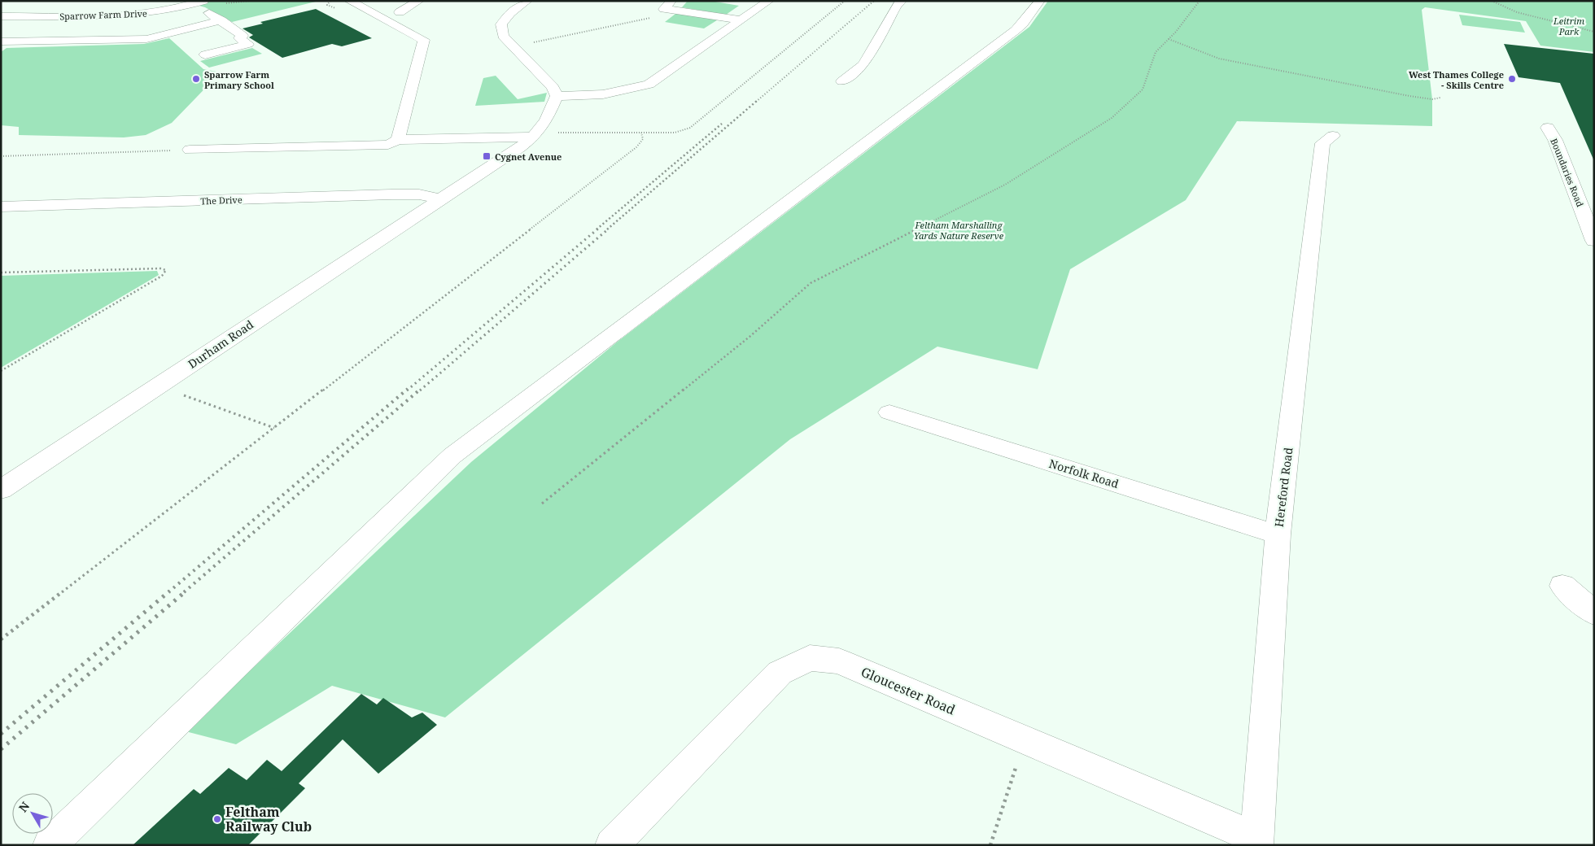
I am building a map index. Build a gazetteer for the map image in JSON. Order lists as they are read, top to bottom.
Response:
{
  "streets": {
    "street": [
      "Sparrow Farm Drive",
      "Boundaries Road",
      "The Drive",
      "Durham Road",
      "Norfolk Road",
      "Hereford Road",
      "Gloucester Road"
    ]
  },
  "crossings": [
    ["The Drive", "Durham Road"],
    ["Norfolk Road", "Hereford Road"],
    ["Hereford Road", "Gloucester Road"]
  ],
  "parks": ["Leitrim Park", "Feltham Marshalling Yards Nature Reserve"],
  "places": {
    "other": ["Sparrow Farm Primary School", "West Thames College - Skills Centre", "Feltham Railway Club"],
    "transit": ["Cygnet Avenue"]
  },
  "north": "top left"
}
